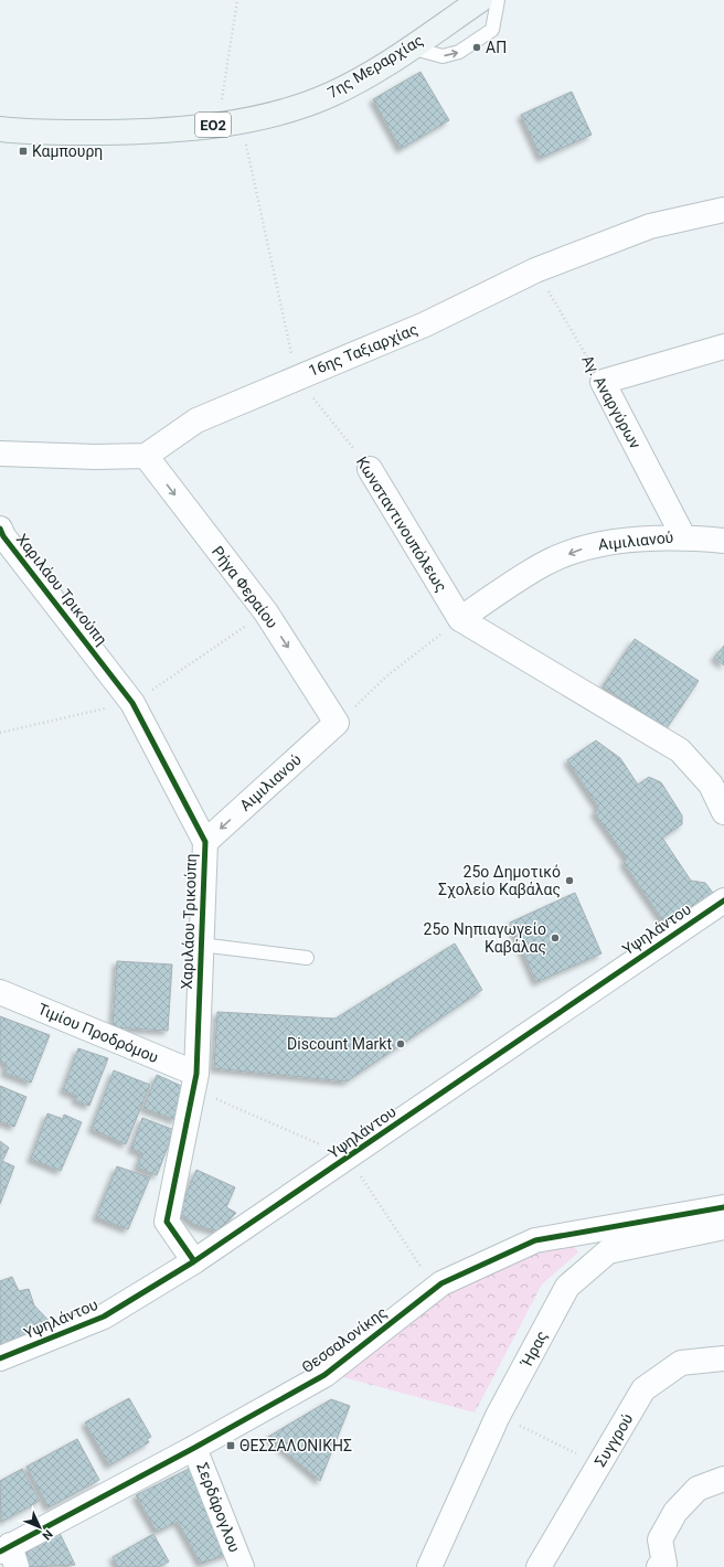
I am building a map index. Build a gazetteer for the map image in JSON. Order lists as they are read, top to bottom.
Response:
{
  "streets": {
    "main road": ["7ης Μεραρχίας", "ΕΟ2"],
    "street": [
      "16ης Ταξιαρχίας",
      "Αγ. Αναργύρων",
      "Κωνσταντινουπόλεως",
      "Αιμιλιανού",
      "Ρήγα Φεραίου",
      "Χαριλάου Τρικούπη",
      "Υψηλάντου",
      "Τιμίου Προδρόμου",
      "Θεσσαλονίκης",
      "Ήρας",
      "Συγγρού",
      "Σερδάρογλου"
    ]
  },
  "crossings": [
    ["7ης Μεραρχίας", "Κωνσταντινουπόλεως"],
    ["16ης Ταξιαρχίας", "Αγ. Αναργύρων"],
    ["16ης Ταξιαρχίας", "Κωνσταντινουπόλεως"],
    ["16ης Ταξιαρχίας", "Ρήγα Φεραίου"],
    ["Αγ. Αναργύρων", "Αιμιλιανού"],
    ["Κωνσταντινουπόλεως", "Αιμιλιανού"],
    ["Αιμιλιανού", "Ρήγα Φεραίου"],
    ["Αιμιλιανού", "Χαριλάου Τρικούπη"],
    ["Χαριλάου Τρικούπη", "Υψηλάντου"],
    ["Χαριλάου Τρικούπη", "Τιμίου Προδρόμου"],
    ["Θεσσαλονίκης", "Σερδάρογλου"]
  ],
  "one_way": ["Αιμιλιανού", "Ρήγα Φεραίου"],
  "places": {
    "other": [
      "ΑΠ",
      "25ο Δημοτικό Σχολείο Καβάλας",
      "25ο Νηπιαγωγείο Καβάλας",
      "Discount Markt"
    ],
    "transit": ["Καμπουρη", "ΘΕΣΣΑΛΟΝΙΚΗΣ"]
  },
  "north": "bottom right"
}
